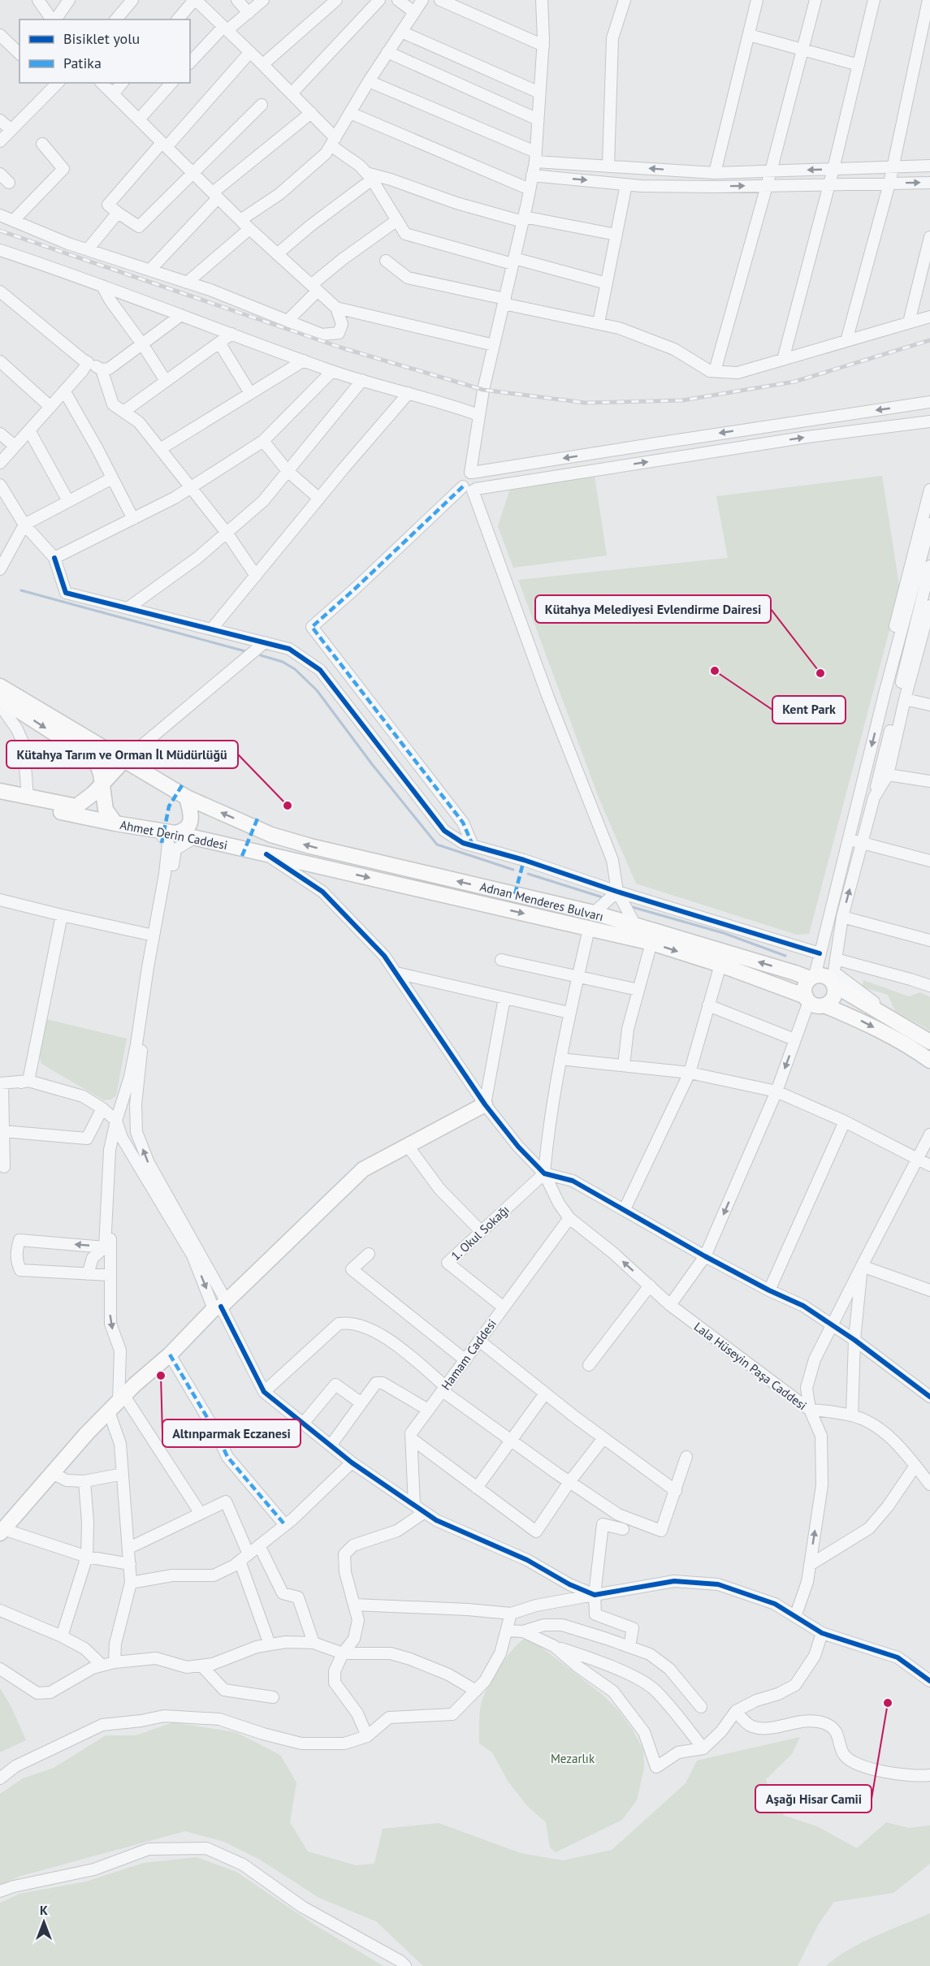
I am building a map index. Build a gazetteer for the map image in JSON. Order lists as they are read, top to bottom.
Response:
{
  "streets": {
    "main road": ["Ahmet Derin Caddesi", "Adnan Menderes Bulvarı"],
    "street": ["1. Okul Sokağı", "Hamam Caddesi", "Lala Hüseyin Paşa Caddesi"]
  },
  "crossings": [
    ["Ahmet Derin Caddesi", "Adnan Menderes Bulvarı"],
    ["1. Okul Sokağı", "Hamam Caddesi"],
    ["1. Okul Sokağı", "Lala Hüseyin Paşa Caddesi"],
    ["Hamam Caddesi", "Lala Hüseyin Paşa Caddesi"]
  ],
  "one_way": ["Lala Hüseyin Paşa Caddesi"],
  "parks": ["Mezarlık"],
  "places": [
    "Kent Park",
    "Kütahya Melediyesi Evlendirme Dairesi",
    "Kütahya Tarım ve Orman İl Müdürlüğü",
    "Altınparmak Eczanesi",
    "Aşağı Hisar Camii"
  ],
  "legend": ["Bisiklet yolu", "Patika"],
  "north": "top"
}
